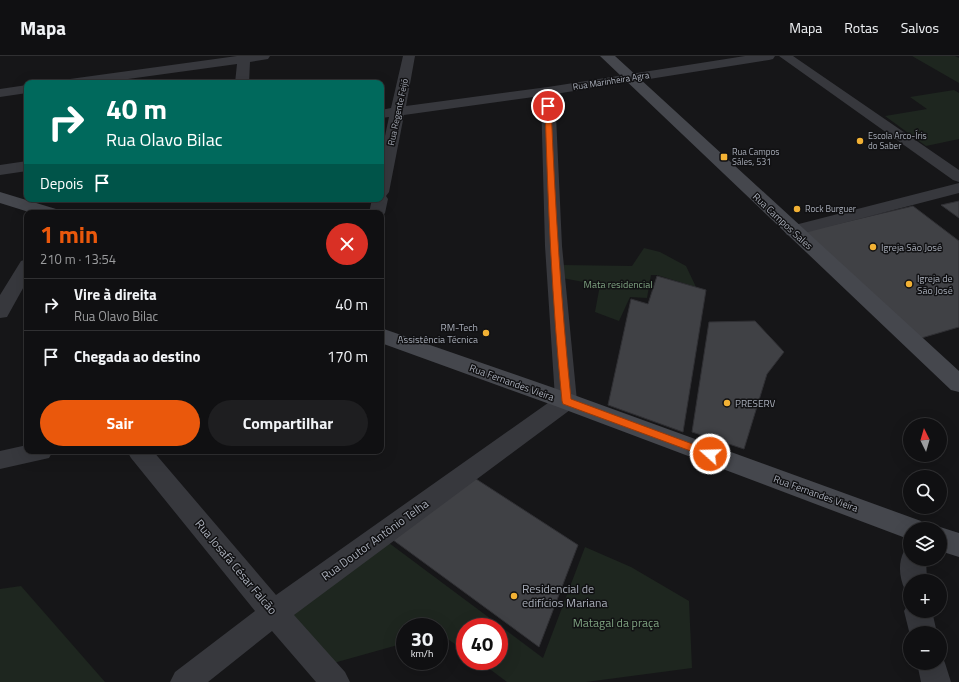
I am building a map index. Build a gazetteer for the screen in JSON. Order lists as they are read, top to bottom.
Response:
{
  "streets": {
    "street": [
      "Rua Marinheira Agra",
      "Rua Regente Feijó",
      "Rua Campos Sales",
      "Rua Fernandes Vieira",
      "Rua Doutor Antônio Telha",
      "Rua Josafá César Falcão"
    ]
  },
  "crossings": [
    ["Rua Marinheira Agra", "Rua Regente Feijó"],
    ["Rua Marinheira Agra", "Rua Campos Sales"],
    ["Rua Fernandes Vieira", "Rua Doutor Antônio Telha"],
    ["Rua Doutor Antônio Telha", "Rua Josafá César Falcão"]
  ],
  "parks": ["Mata residencial", "Matagal da praça"],
  "places": {
    "other": [
      "Escola Arco-Íris do Saber",
      "Rock Burguer",
      "Igreja São José",
      "Igreja de São José",
      "RM-Tech Assistência Técnica",
      "PRESERV",
      "Residencial de edifícios Mariana"
    ],
    "transit": ["Rua Campos Sáles, 531"]
  },
  "north": "top",
  "page": {
    "header": "Mapa",
    "nav": ["Mapa", "Rotas", "Salvos"],
    "turn": ["40 m", "Rua Olavo Bilac"],
    "then": "Depois",
    "heading": ["1 min", "210 m · 13:54"],
    "list": [
      {
        "name": "Vire à direita",
        "note": "Rua Olavo Bilac",
        "value": "40 m"
      },
      {
        "name": "Chegada ao destino",
        "value": "170 m"
      }
    ],
    "buttons": ["Sair", "Compartilhar"],
    "map_buttons": ["+", "−"],
    "speed": "30 km/h",
    "limit": "40"
  }
}
